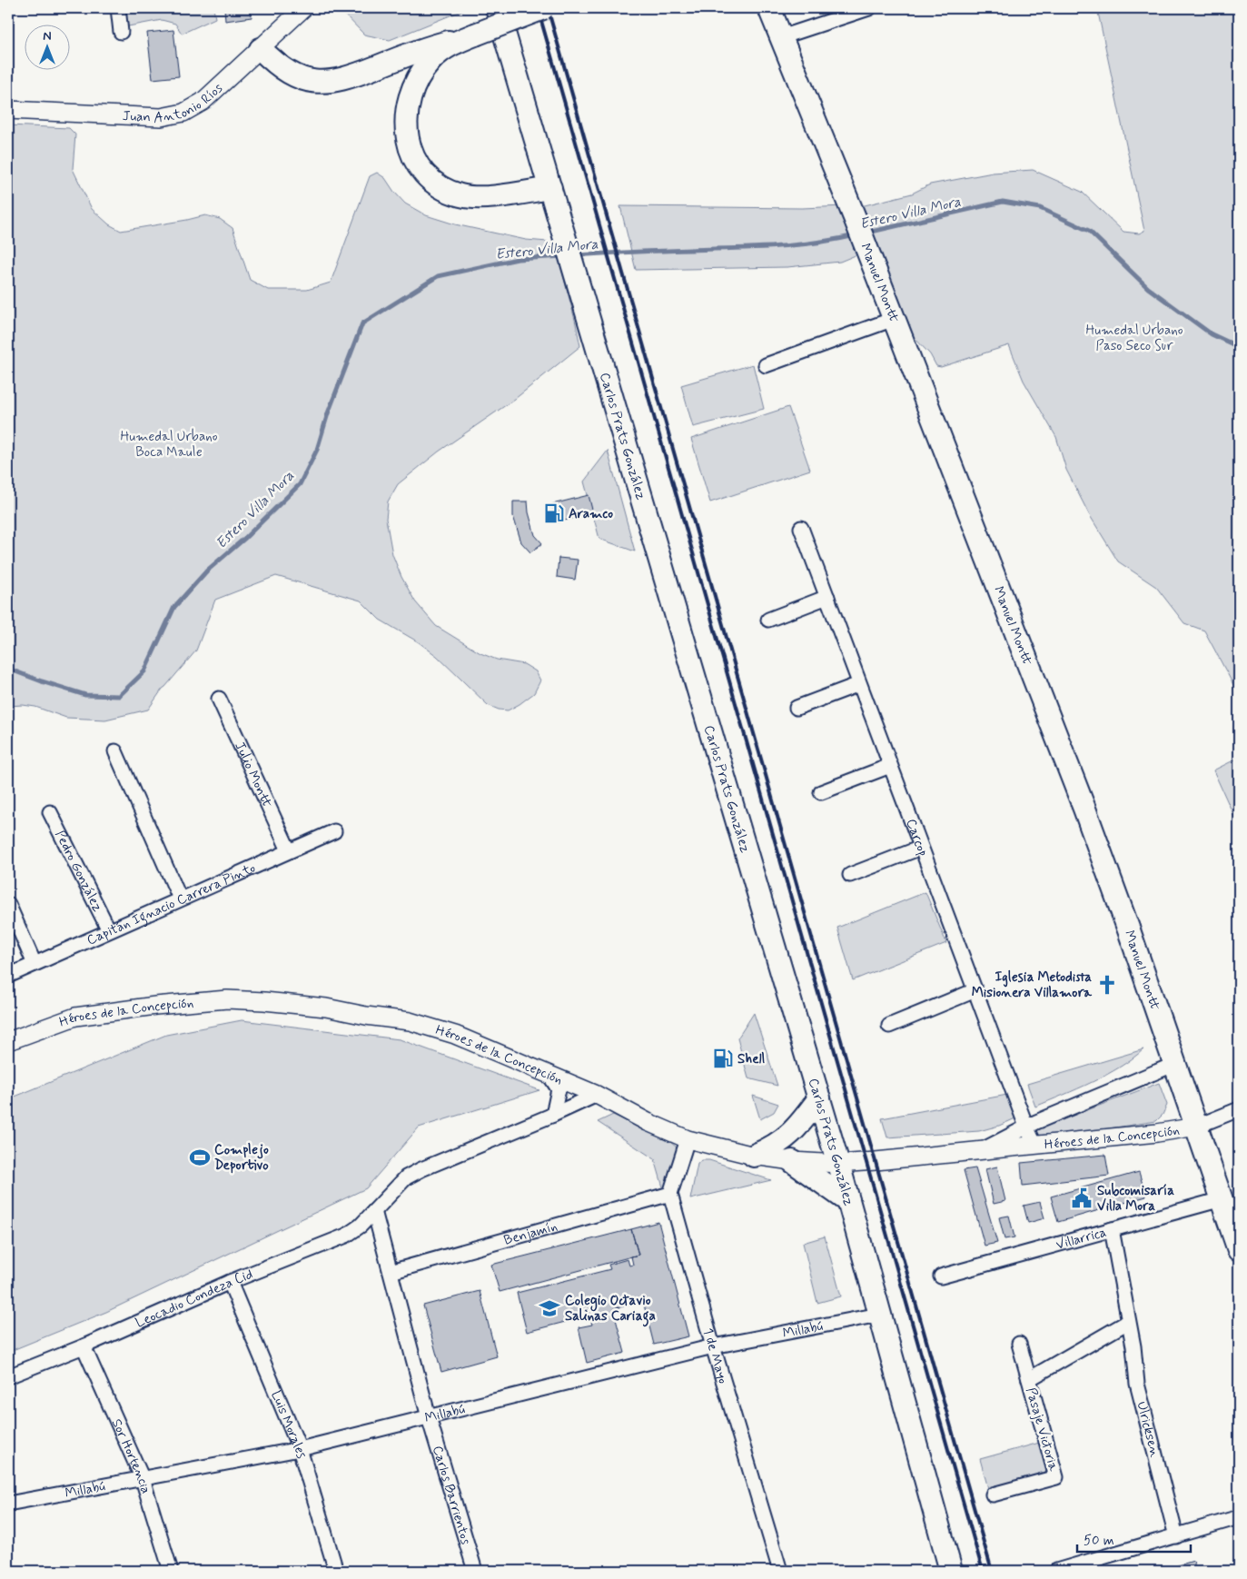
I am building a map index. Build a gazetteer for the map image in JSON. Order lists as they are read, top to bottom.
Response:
{
  "streets": {
    "main road": ["Manuel Montt", "Carlos Prats González"],
    "street": [
      "Juan Antonio Ríos",
      "Julio Montt",
      "Carcop",
      "Pedro González",
      "Capitán Ignacio Carrera Pinto",
      "Héroes de la Concepción",
      "Benjamín",
      "Villarrica",
      "Leocadio Condeza Cid",
      "Millabú",
      "1 de Mayo",
      "Luis Morales",
      "Pasaje Victoria",
      "Ulricksen",
      "Sor Hortencia",
      "Carlos Barrientos"
    ]
  },
  "crossings": [
    ["Manuel Montt", "Héroes de la Concepción"],
    ["Manuel Montt", "Villarrica"],
    ["Carlos Prats González", "Héroes de la Concepción"],
    ["Carlos Prats González", "Millabú"],
    ["Julio Montt", "Capitán Ignacio Carrera Pinto"],
    ["Carcop", "Héroes de la Concepción"],
    ["Pedro González", "Capitán Ignacio Carrera Pinto"],
    ["Héroes de la Concepción", "Leocadio Condeza Cid"],
    ["Benjamín", "1 de Mayo"],
    ["Benjamín", "Carlos Barrientos"],
    ["Villarrica", "Ulricksen"],
    ["Leocadio Condeza Cid", "Luis Morales"],
    ["Leocadio Condeza Cid", "Sor Hortencia"],
    ["Leocadio Condeza Cid", "Carlos Barrientos"],
    ["Millabú", "1 de Mayo"],
    ["Millabú", "Luis Morales"],
    ["Millabú", "Sor Hortencia"],
    ["Millabú", "Carlos Barrientos"]
  ],
  "water": ["Estero Villa Mora"],
  "parks": ["Humedal Urbano Paso Seco Sur", "Humedal Urbano Boca Maule"],
  "places": {
    "fuel station": ["Aramco", "Shell"],
    "church": ["Iglesia Metodista Misionera Villamora"],
    "sports": ["Complejo Deportivo"],
    "public building": ["Subcomisaría Villa Mora"],
    "school or university": ["Colegio Octavio Salinas Cariaga"]
  },
  "scale_bar": "50 m",
  "north": "top"
}
